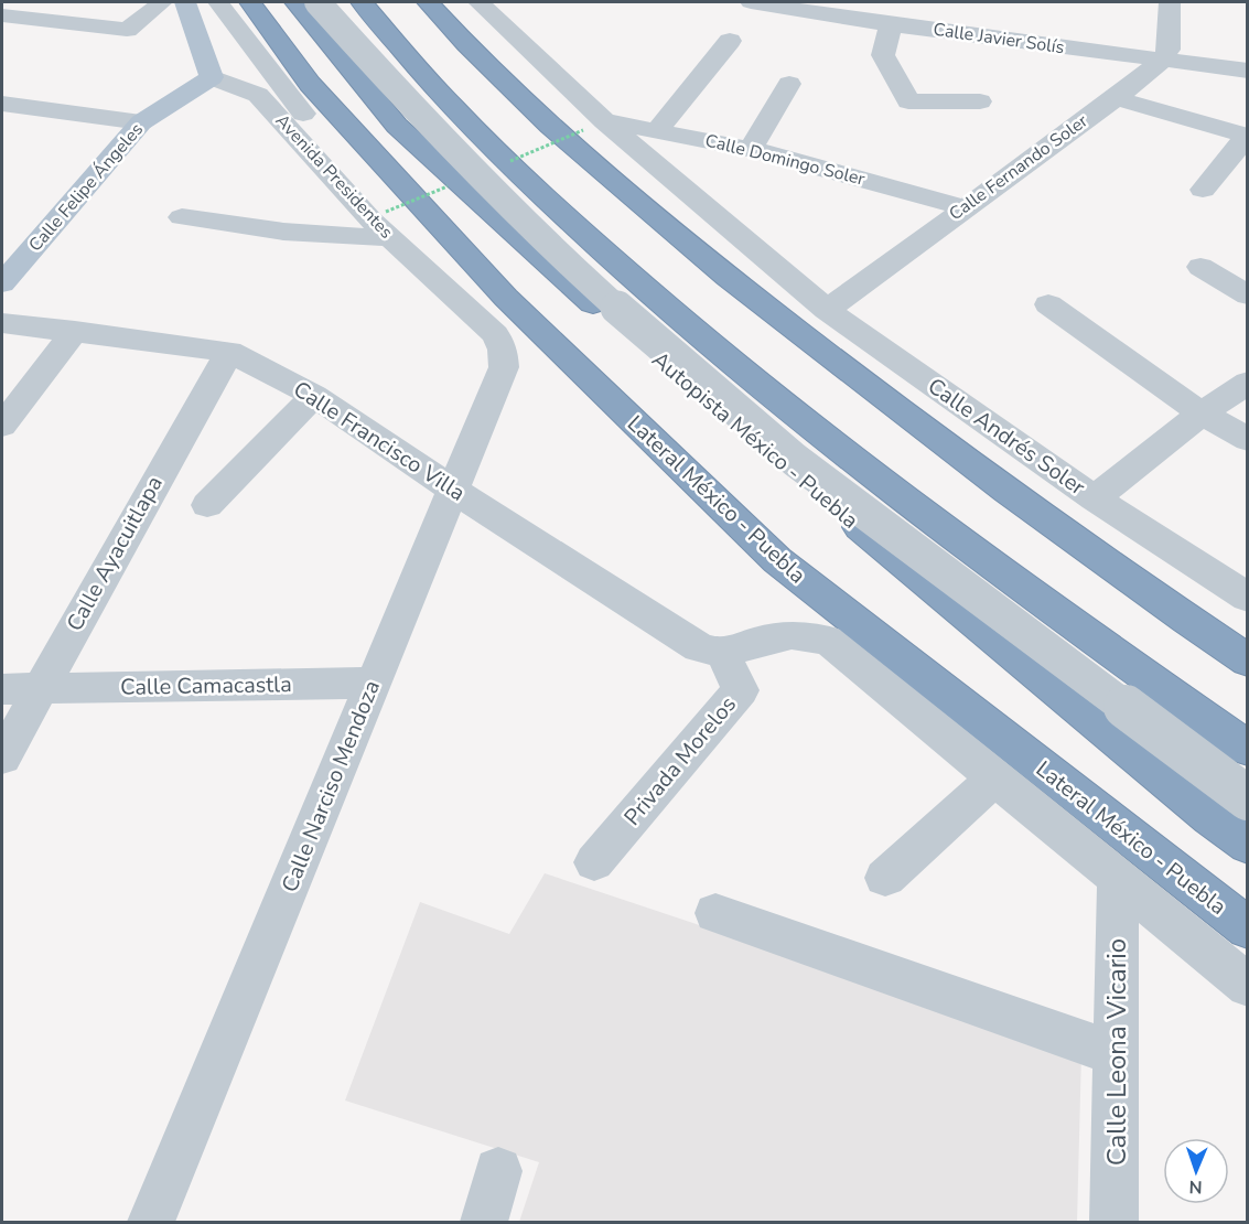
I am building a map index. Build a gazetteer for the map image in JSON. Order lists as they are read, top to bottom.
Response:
{
  "streets": {
    "highway": ["Autopista México - Puebla", "Lateral México - Puebla"],
    "main road": ["Calle Felipe Ángeles"],
    "street": [
      "Calle Javier Solís",
      "Calle Domingo Soler",
      "Calle Fernando Soler",
      "Avenida Presidentes",
      "Calle Andrés Soler",
      "Calle Francisco Villa",
      "Calle Ayacuitlapa",
      "Calle Camacastla",
      "Privada Morelos",
      "Calle Narciso Mendoza",
      "Calle Leona Vicario"
    ]
  },
  "crossings": [
    ["Calle Javier Solís", "Calle Fernando Soler"],
    ["Calle Domingo Soler", "Calle Fernando Soler"],
    ["Calle Domingo Soler", "Calle Andrés Soler"],
    ["Calle Fernando Soler", "Calle Andrés Soler"],
    ["Avenida Presidentes", "Calle Felipe Ángeles"],
    ["Avenida Presidentes", "Calle Narciso Mendoza"],
    ["Calle Francisco Villa", "Calle Ayacuitlapa"],
    ["Calle Francisco Villa", "Privada Morelos"],
    ["Calle Francisco Villa", "Calle Narciso Mendoza"],
    ["Calle Ayacuitlapa", "Calle Camacastla"],
    ["Calle Camacastla", "Calle Narciso Mendoza"]
  ],
  "north": "bottom"
}
